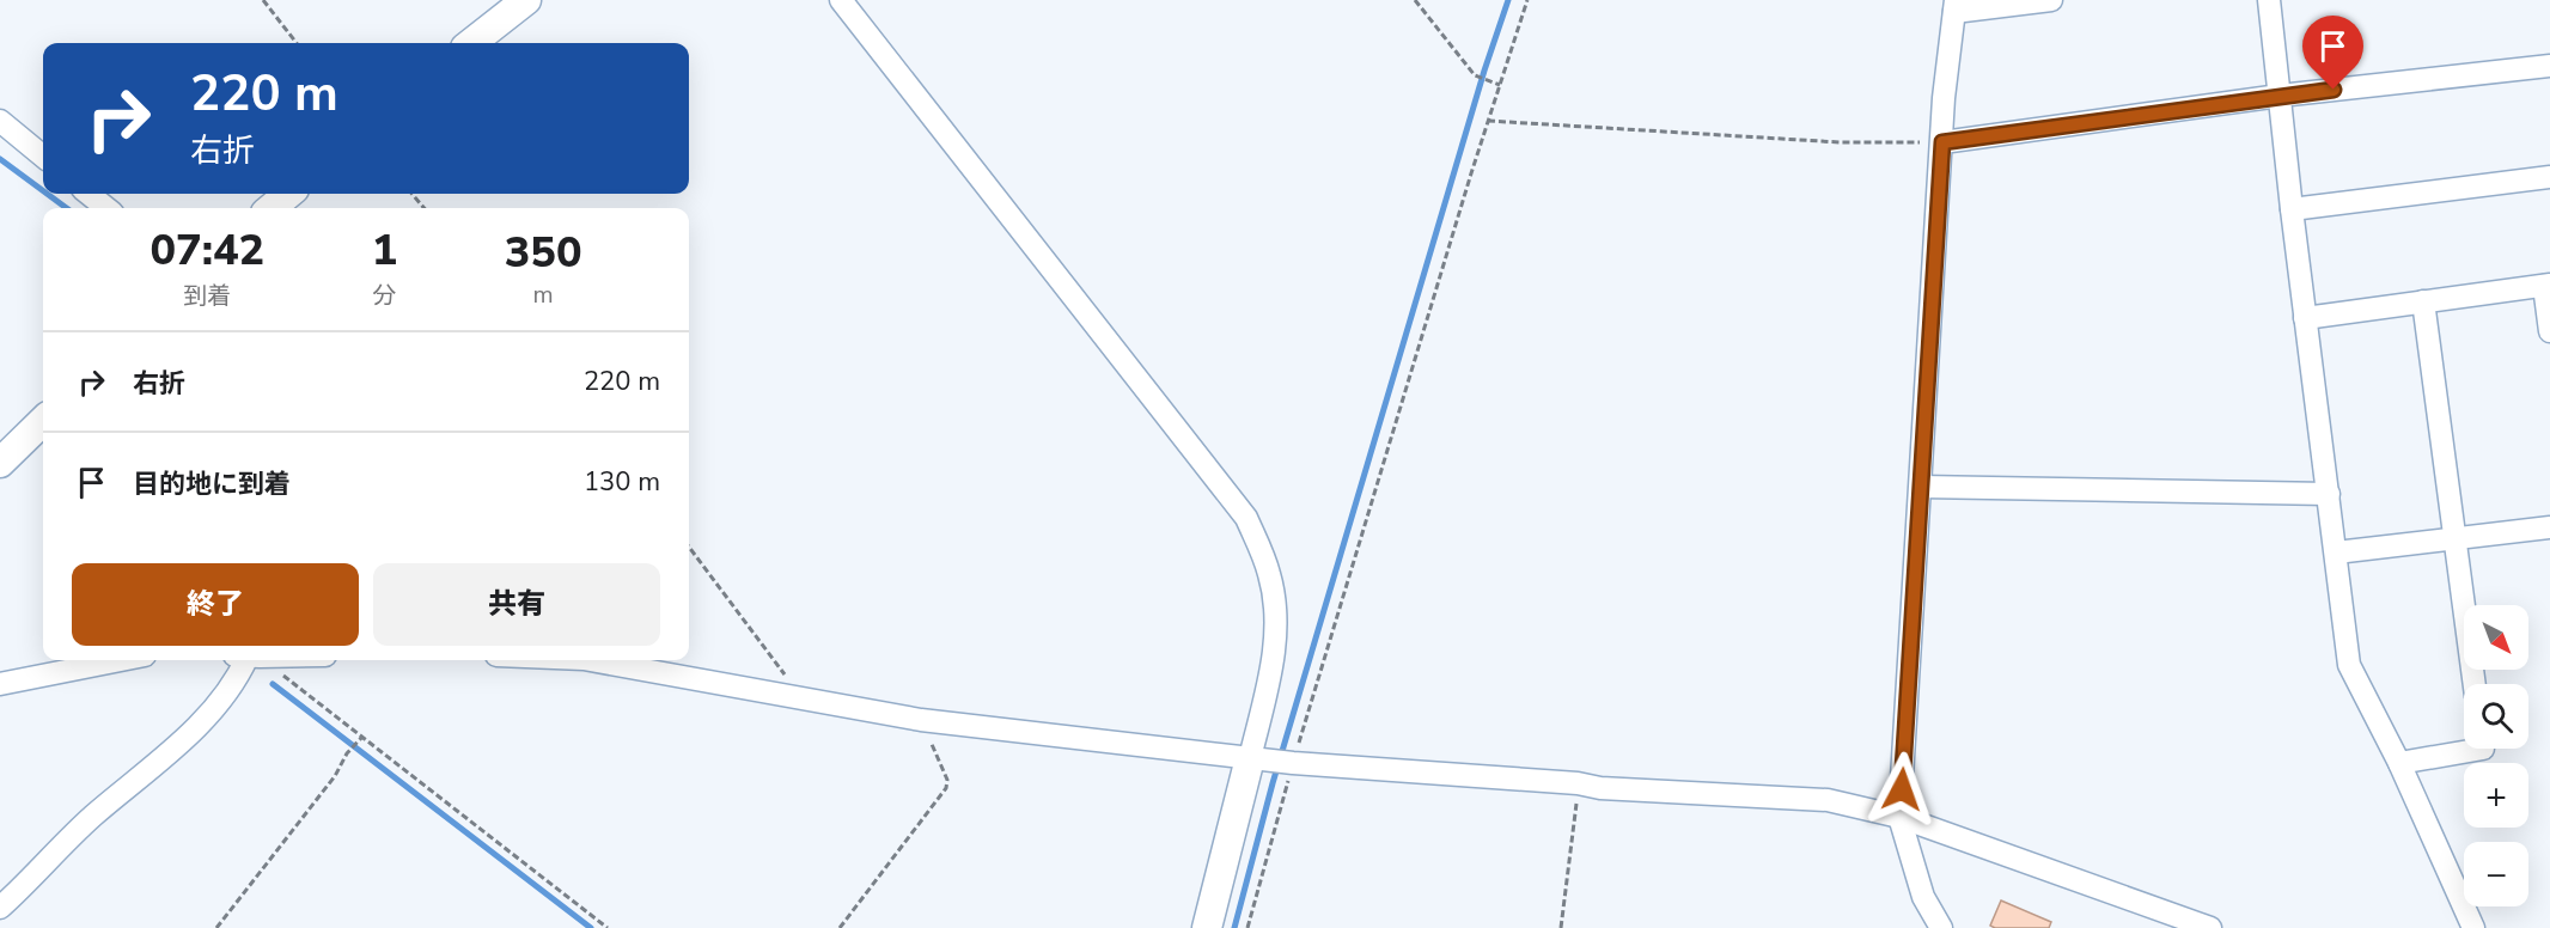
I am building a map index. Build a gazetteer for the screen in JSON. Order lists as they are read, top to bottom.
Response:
{
  "north": "bottom right",
  "page": {
    "turn": ["220 m", "右折"],
    "eta": [
      "07:42",
      "到着",
      "1",
      "分",
      "350",
      "m"
    ],
    "list": [
      {
        "name": "右折",
        "value": "220 m"
      },
      {
        "name": "目的地に到着",
        "value": "130 m"
      }
    ],
    "buttons": ["終了", "共有"],
    "map_buttons": ["+", "−"]
  }
}
